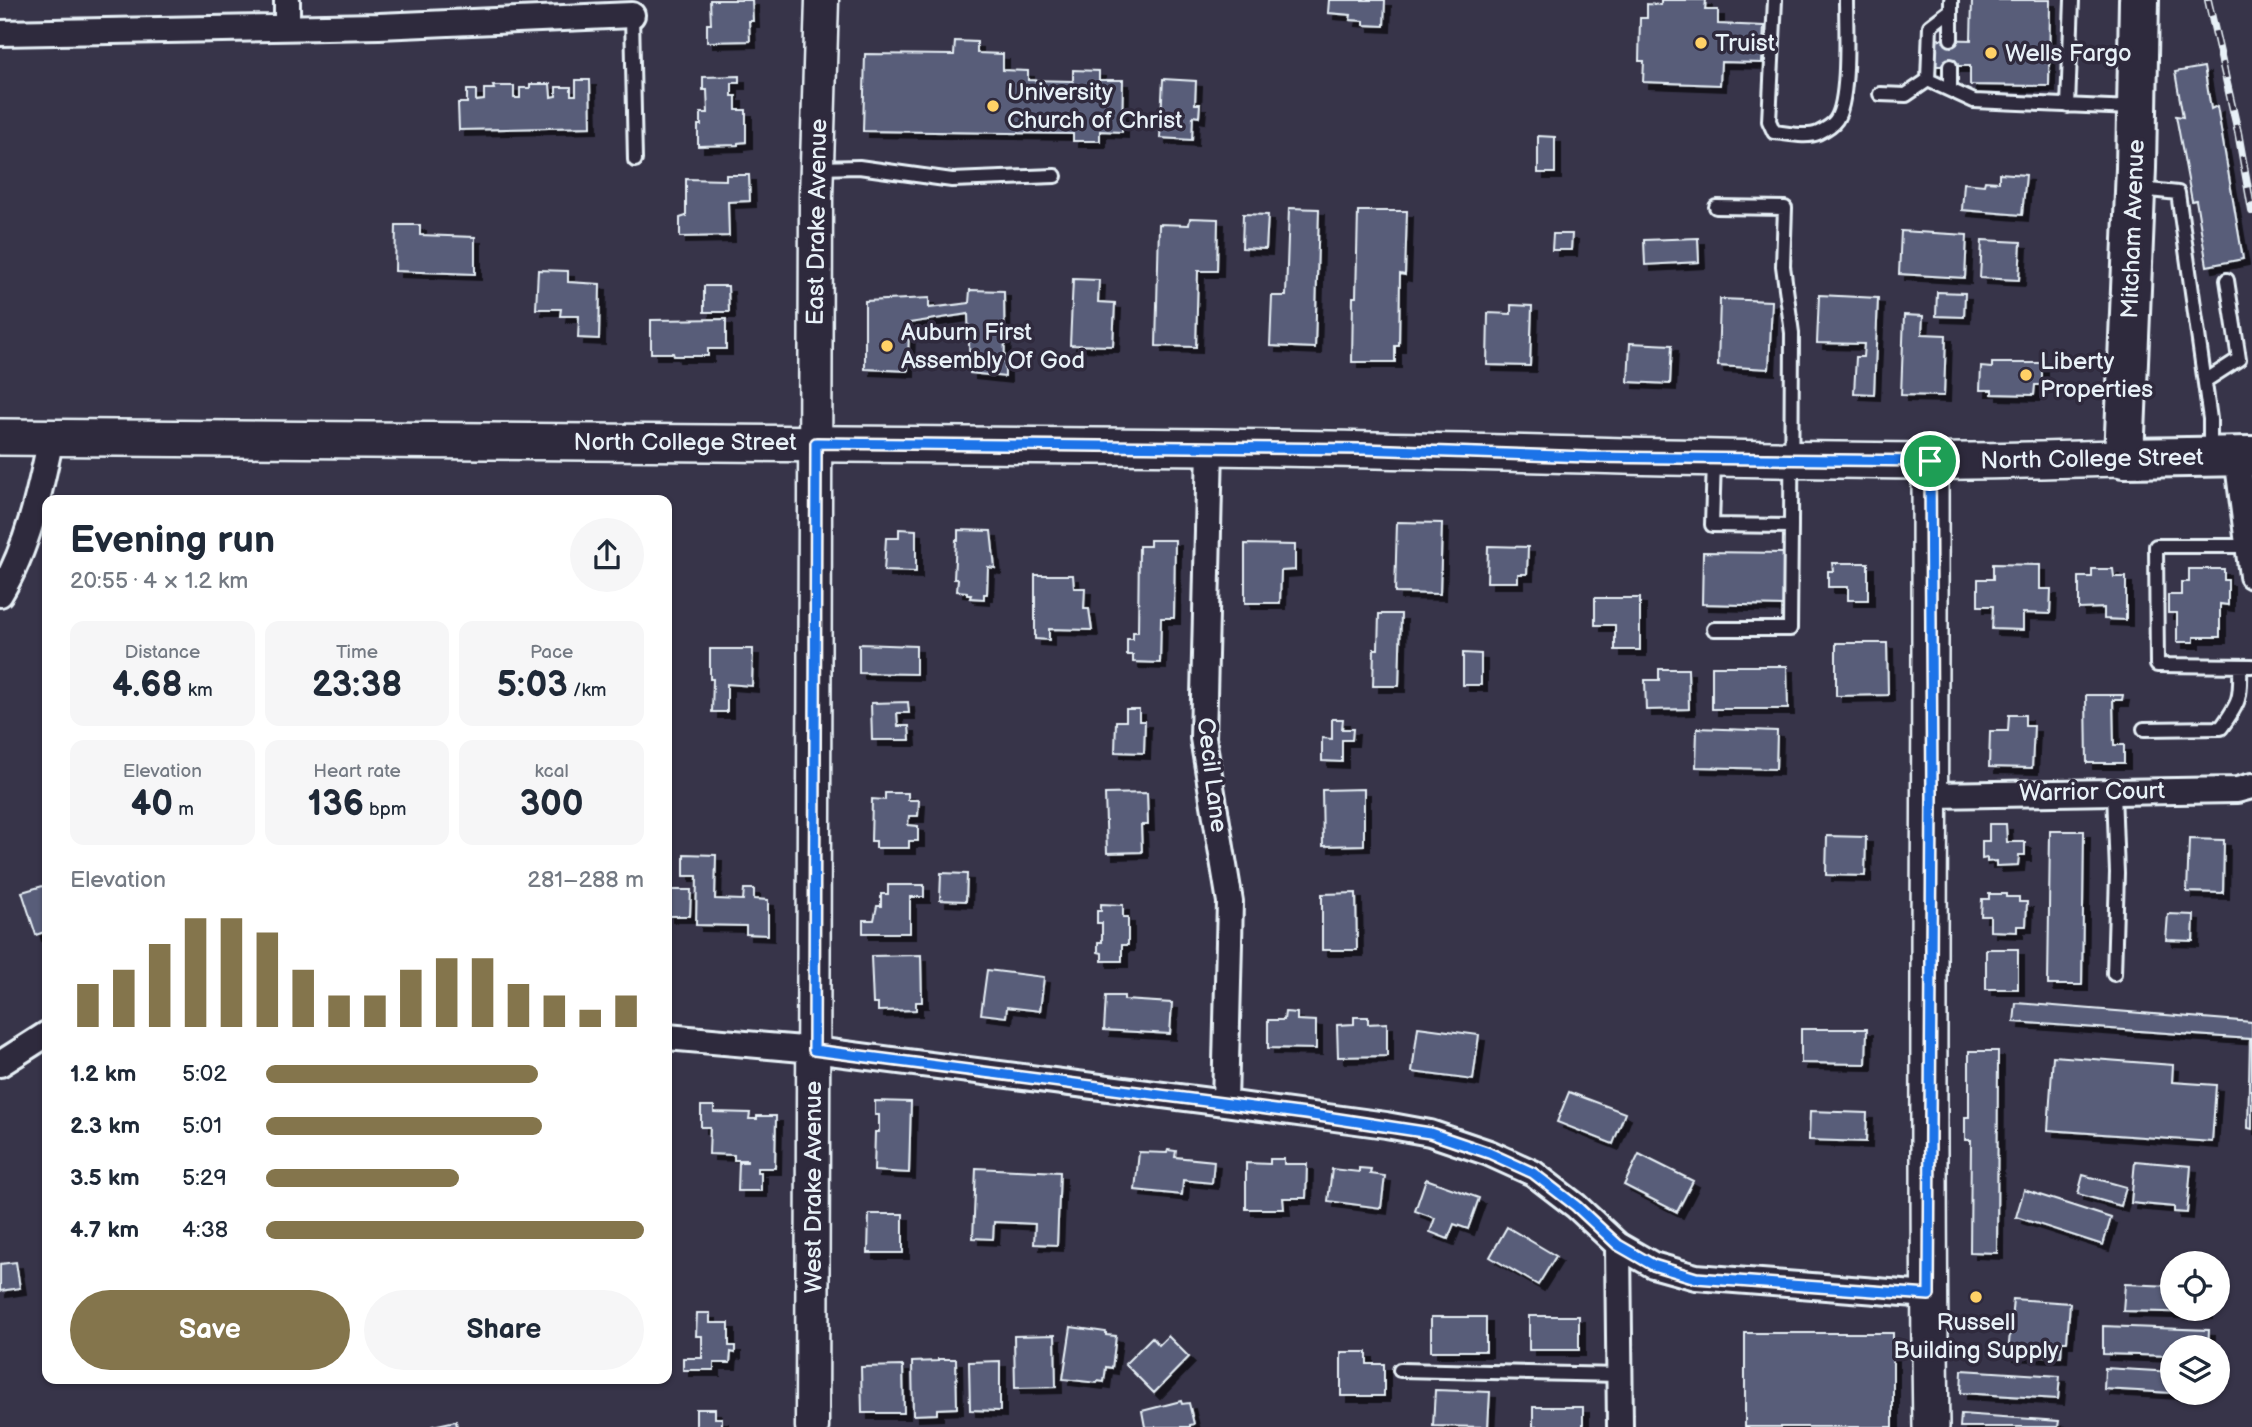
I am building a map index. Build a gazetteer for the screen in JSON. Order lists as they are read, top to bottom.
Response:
{
  "streets": {
    "main road": ["Mitcham Avenue", "North College Street"],
    "street": [
      "East Drake Avenue",
      "Cecil Lane",
      "Warrior Court",
      "West Drake Avenue"
    ]
  },
  "crossings": [
    ["East Drake Avenue", "North College Street"],
    ["East Drake Avenue", "West Drake Avenue"],
    ["Mitcham Avenue", "North College Street"],
    ["North College Street", "Cecil Lane"],
    ["North College Street", "West Drake Avenue"]
  ],
  "places": [
    "Truist",
    "Wells Fargo",
    "University Church of Christ",
    "Auburn First Assembly Of God",
    "Liberty Properties",
    "Russell Building Supply"
  ],
  "page": {
    "heading": ["Evening run", "20:55 · 4 × 1.2 km"],
    "stats": [
      ["Distance", "4.68 km"],
      ["Time", "23:38"],
      ["Pace", "5:03 /km"],
      ["Elevation", "40 m"],
      ["Heart rate", "136 bpm"],
      ["kcal", "300"]
    ],
    "chart": ["Elevation", "281–288 m"],
    "list": [
      {
        "name": "1.2 km",
        "note": "5:02"
      },
      {
        "name": "2.3 km",
        "note": "5:01"
      },
      {
        "name": "3.5 km",
        "note": "5:29"
      },
      {
        "name": "4.7 km",
        "note": "4:38"
      }
    ],
    "buttons": ["Save", "Share"]
  }
}
